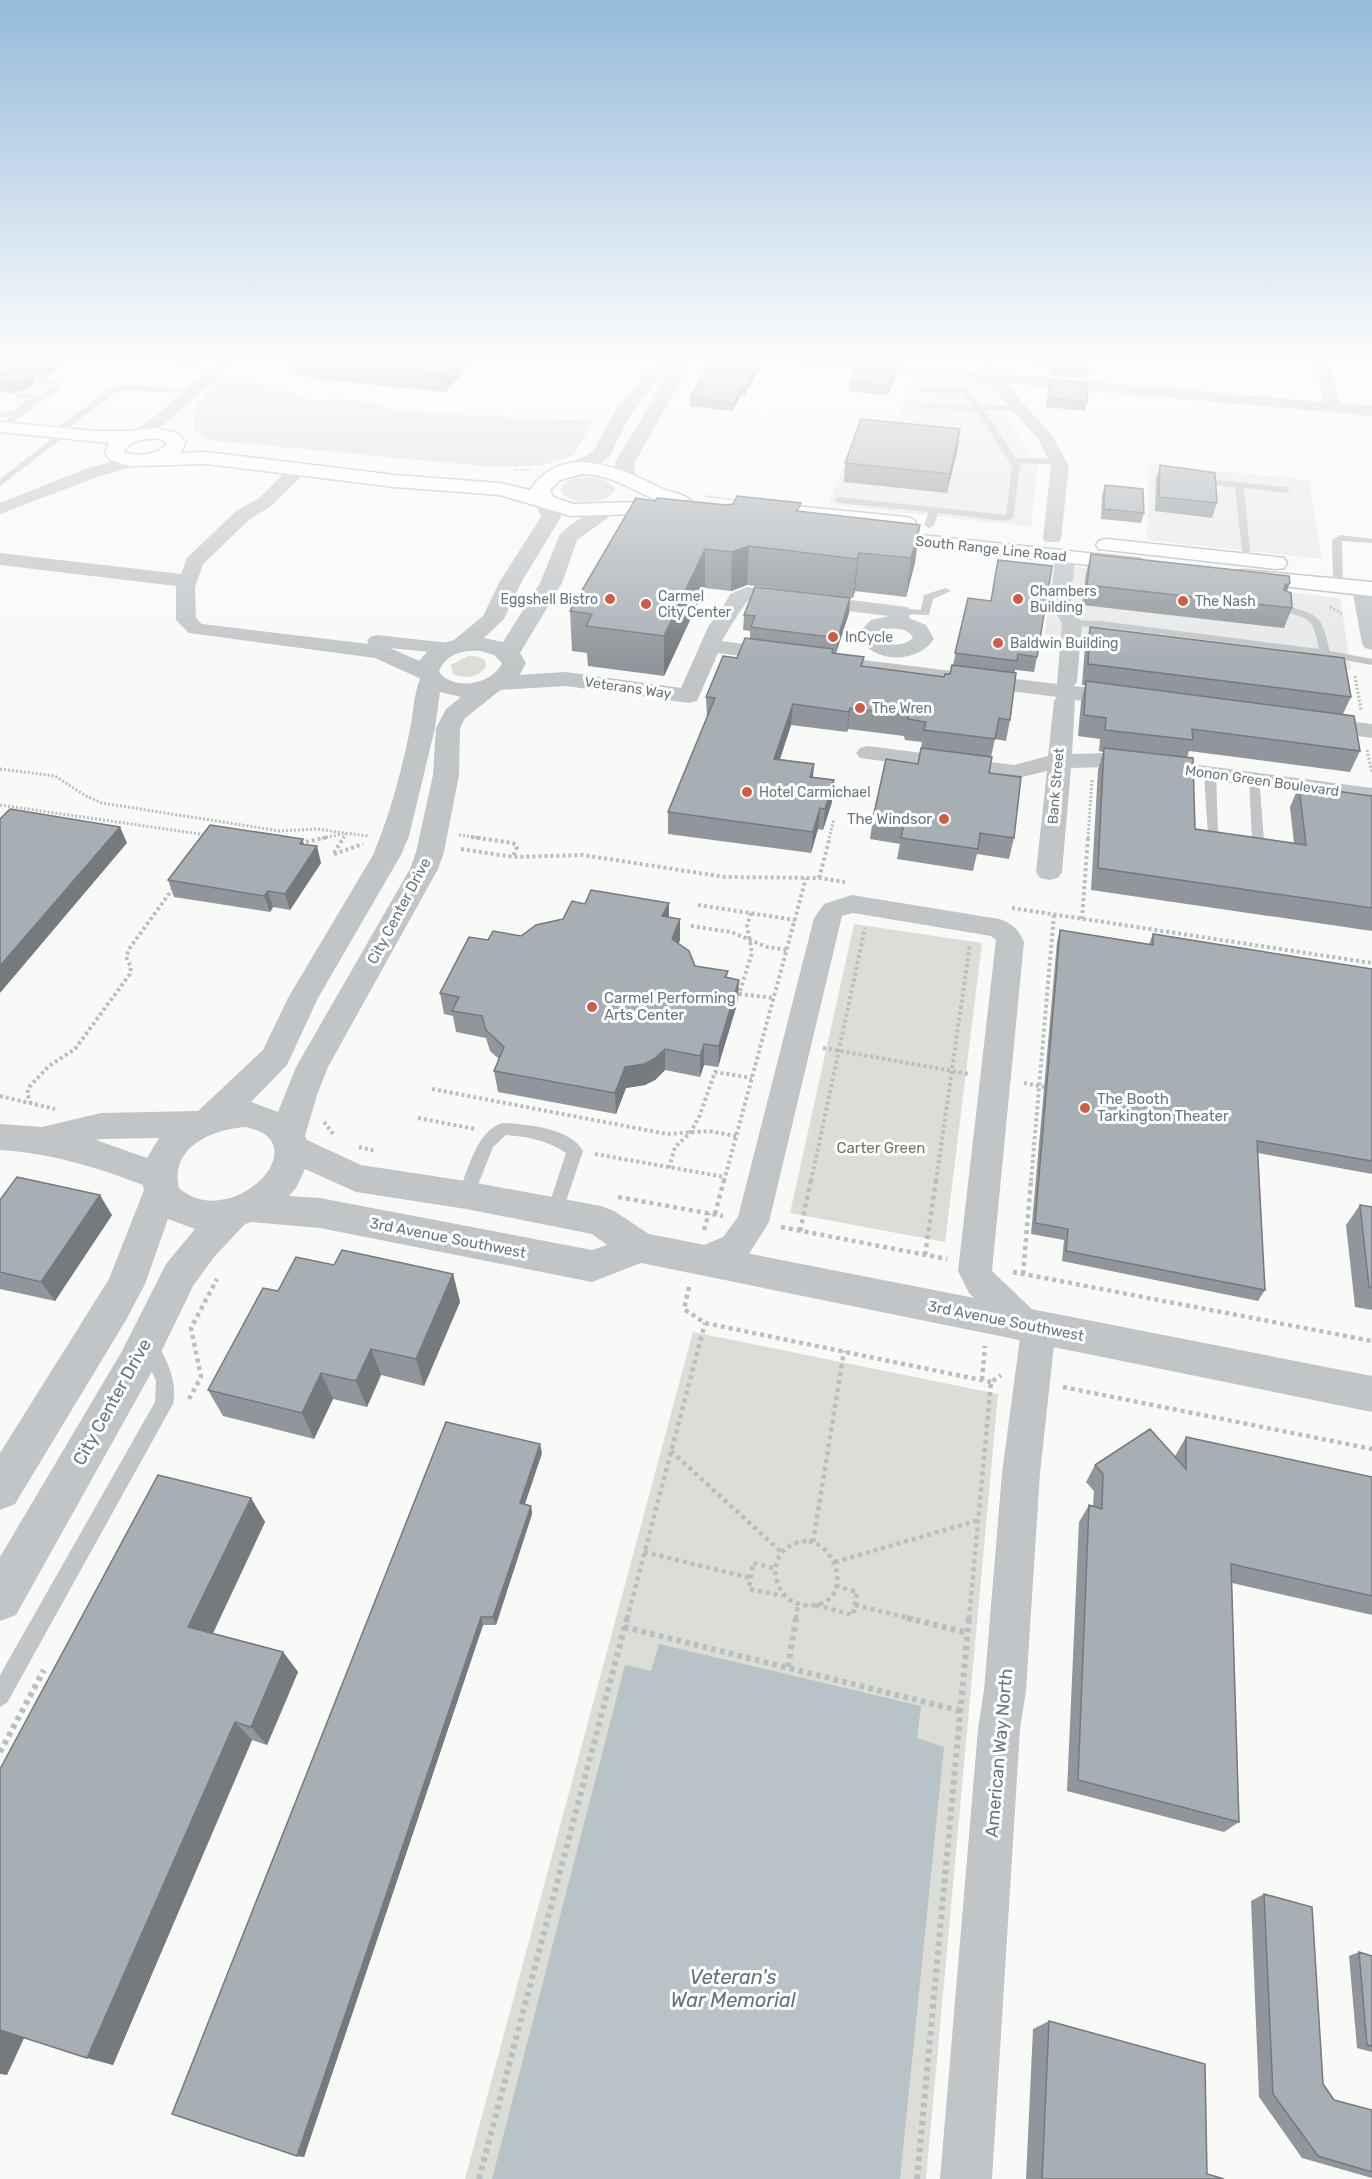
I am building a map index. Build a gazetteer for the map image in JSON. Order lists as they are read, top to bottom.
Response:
{
  "streets": {
    "main road": ["South Range Line Road"],
    "street": [
      "Veterans Way",
      "Monon Green Boulevard",
      "Bank Street",
      "City Center Drive",
      "3rd Avenue Southwest",
      "American Way North"
    ]
  },
  "crossings": [
    ["South Range Line Road", "Bank Street"],
    ["Monon Green Boulevard", "Bank Street"],
    ["City Center Drive", "3rd Avenue Southwest"],
    ["3rd Avenue Southwest", "American Way North"]
  ],
  "water": ["Veteran's War Memorial"],
  "parks": ["Carter Green"],
  "places": [
    "Eggshell Bistro",
    "Chambers Building",
    "The Nash",
    "Carmel City Center",
    "InCycle",
    "Baldwin Building",
    "The Wren",
    "Hotel Carmichael",
    "The Windsor",
    "Carmel Performing Arts Center",
    "The Booth Tarkington Theater"
  ]
}
